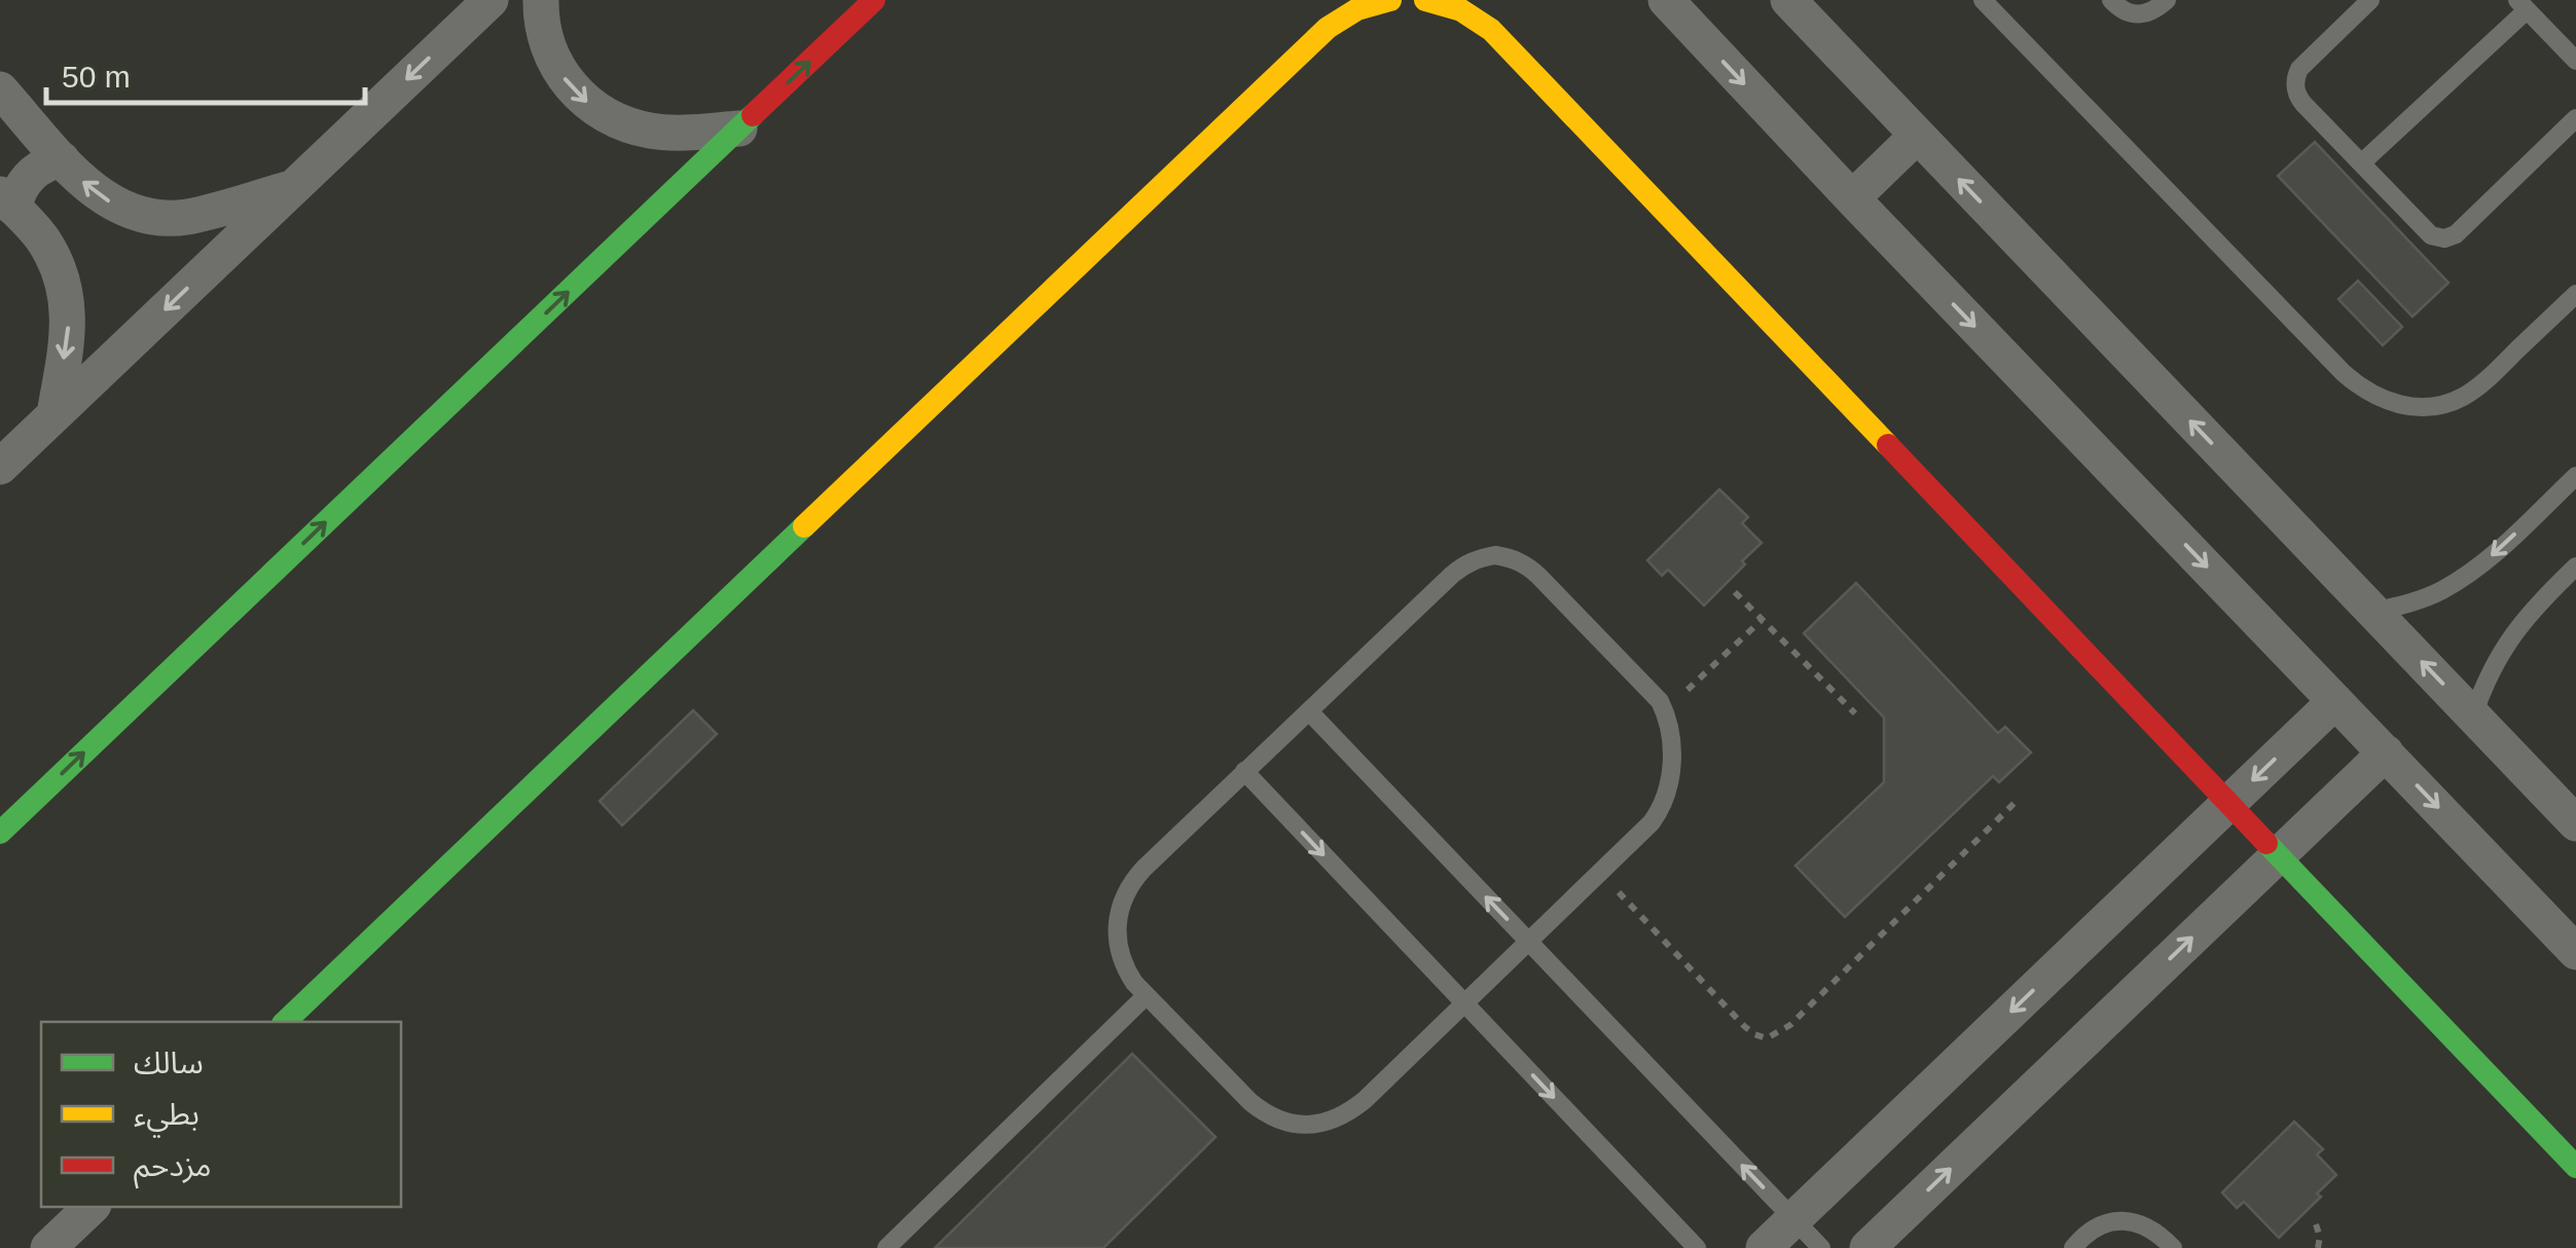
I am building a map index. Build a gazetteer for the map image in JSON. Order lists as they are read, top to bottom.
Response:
{
  "legend": ["سالك", "بطيء", "مزدحم"],
  "scale_bar": "50 m"
}
